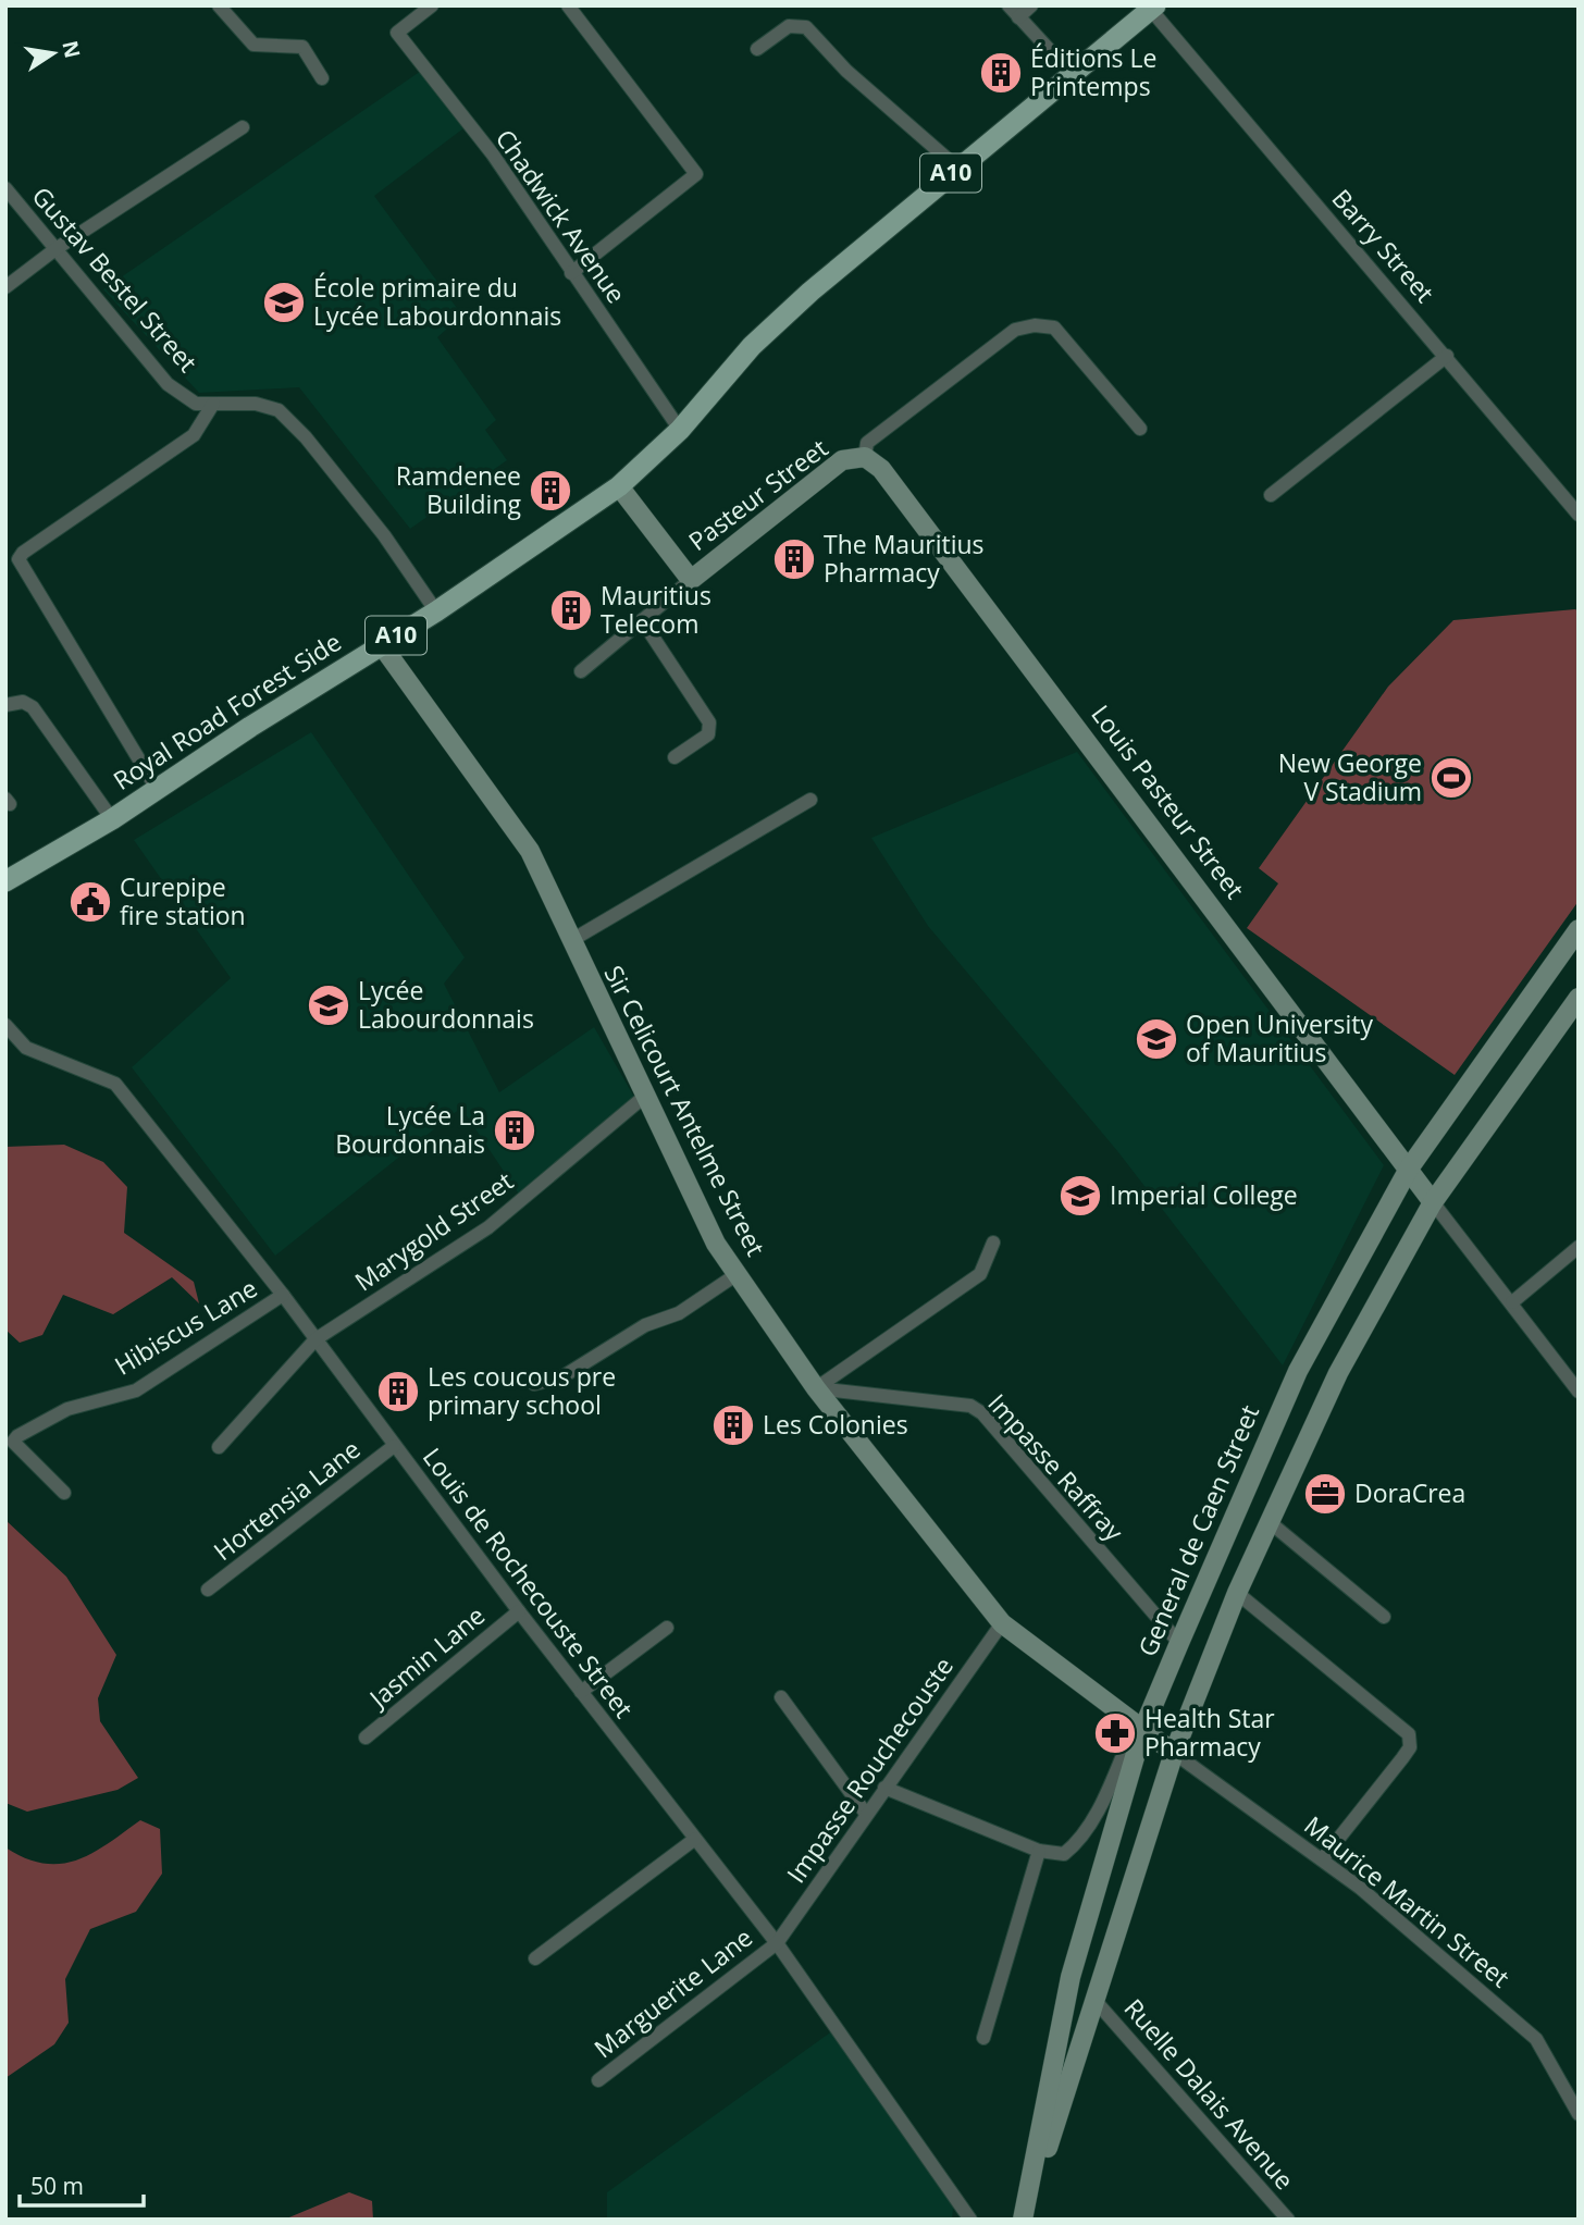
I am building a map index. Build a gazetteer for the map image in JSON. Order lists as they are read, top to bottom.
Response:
{
  "streets": {
    "main road": ["A10", "Royal Road Forest Side"],
    "street": [
      "Chadwick Avenue",
      "Barry Street",
      "Gustav Bestel Street",
      "Pasteur Street",
      "Louis Pasteur Street",
      "Sir Celicourt Antelme Street",
      "Marygold Street",
      "Hibiscus Lane",
      "Impasse Raffray",
      "Hortensia Lane",
      "General de Caen Street",
      "Louis de Rochecouste Street",
      "Jasmin Lane",
      "Impasse Rouchecouste",
      "Maurice Martin Street",
      "Marguerite Lane",
      "Ruelle Dalais Avenue"
    ]
  },
  "crossings": [
    ["A10", "Barry Street"],
    ["A10", "Royal Road Forest Side"],
    ["Chadwick Avenue", "Royal Road Forest Side"],
    ["Gustav Bestel Street", "Royal Road Forest Side"],
    ["Pasteur Street", "Royal Road Forest Side"],
    ["Pasteur Street", "Louis Pasteur Street"],
    ["Royal Road Forest Side", "Sir Celicourt Antelme Street"],
    ["Louis Pasteur Street", "General de Caen Street"],
    ["Sir Celicourt Antelme Street", "Marygold Street"],
    ["Sir Celicourt Antelme Street", "Impasse Raffray"],
    ["Sir Celicourt Antelme Street", "General de Caen Street"],
    ["Sir Celicourt Antelme Street", "Impasse Rouchecouste"],
    ["Sir Celicourt Antelme Street", "Maurice Martin Street"],
    ["Marygold Street", "Louis de Rochecouste Street"],
    ["Hibiscus Lane", "Louis de Rochecouste Street"],
    ["Impasse Raffray", "General de Caen Street"],
    ["Hortensia Lane", "Louis de Rochecouste Street"],
    ["General de Caen Street", "Maurice Martin Street"],
    ["General de Caen Street", "Ruelle Dalais Avenue"],
    ["Louis de Rochecouste Street", "Jasmin Lane"],
    ["Louis de Rochecouste Street", "Impasse Rouchecouste"],
    ["Louis de Rochecouste Street", "Marguerite Lane"],
    ["Impasse Rouchecouste", "Marguerite Lane"]
  ],
  "places": {
    "building": [
      "Éditions Le Printemps",
      "Ramdenee Building",
      "The Mauritius Pharmacy",
      "Mauritius Telecom",
      "Lycée La Bourdonnais",
      "Les coucous pre primary school",
      "Les Colonies"
    ],
    "school or university": [
      "École primaire du Lycée Labourdonnais",
      "Lycée Labourdonnais",
      "Open University of Mauritius",
      "Imperial College"
    ],
    "sports": ["New George V Stadium"],
    "public building": ["Curepipe fire station"],
    "office": ["DoraCrea"],
    "pharmacy": ["Health Star Pharmacy"]
  },
  "scale_bar": "50 m",
  "north": "right"
}
